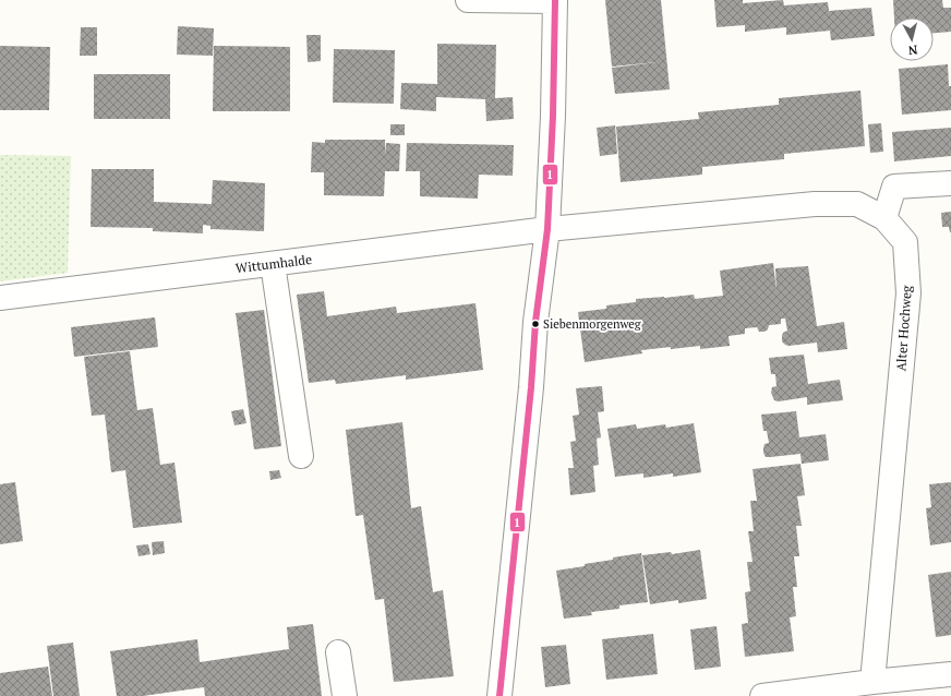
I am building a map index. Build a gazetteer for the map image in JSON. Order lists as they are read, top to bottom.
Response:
{
  "streets": {
    "street": ["Wittumhalde", "Alter Hochweg"]
  },
  "crossings": [
    ["Wittumhalde", "Alter Hochweg"]
  ],
  "places": ["Siebenmorgenweg"],
  "lines": ["transit line 1"],
  "north": "bottom"
}
